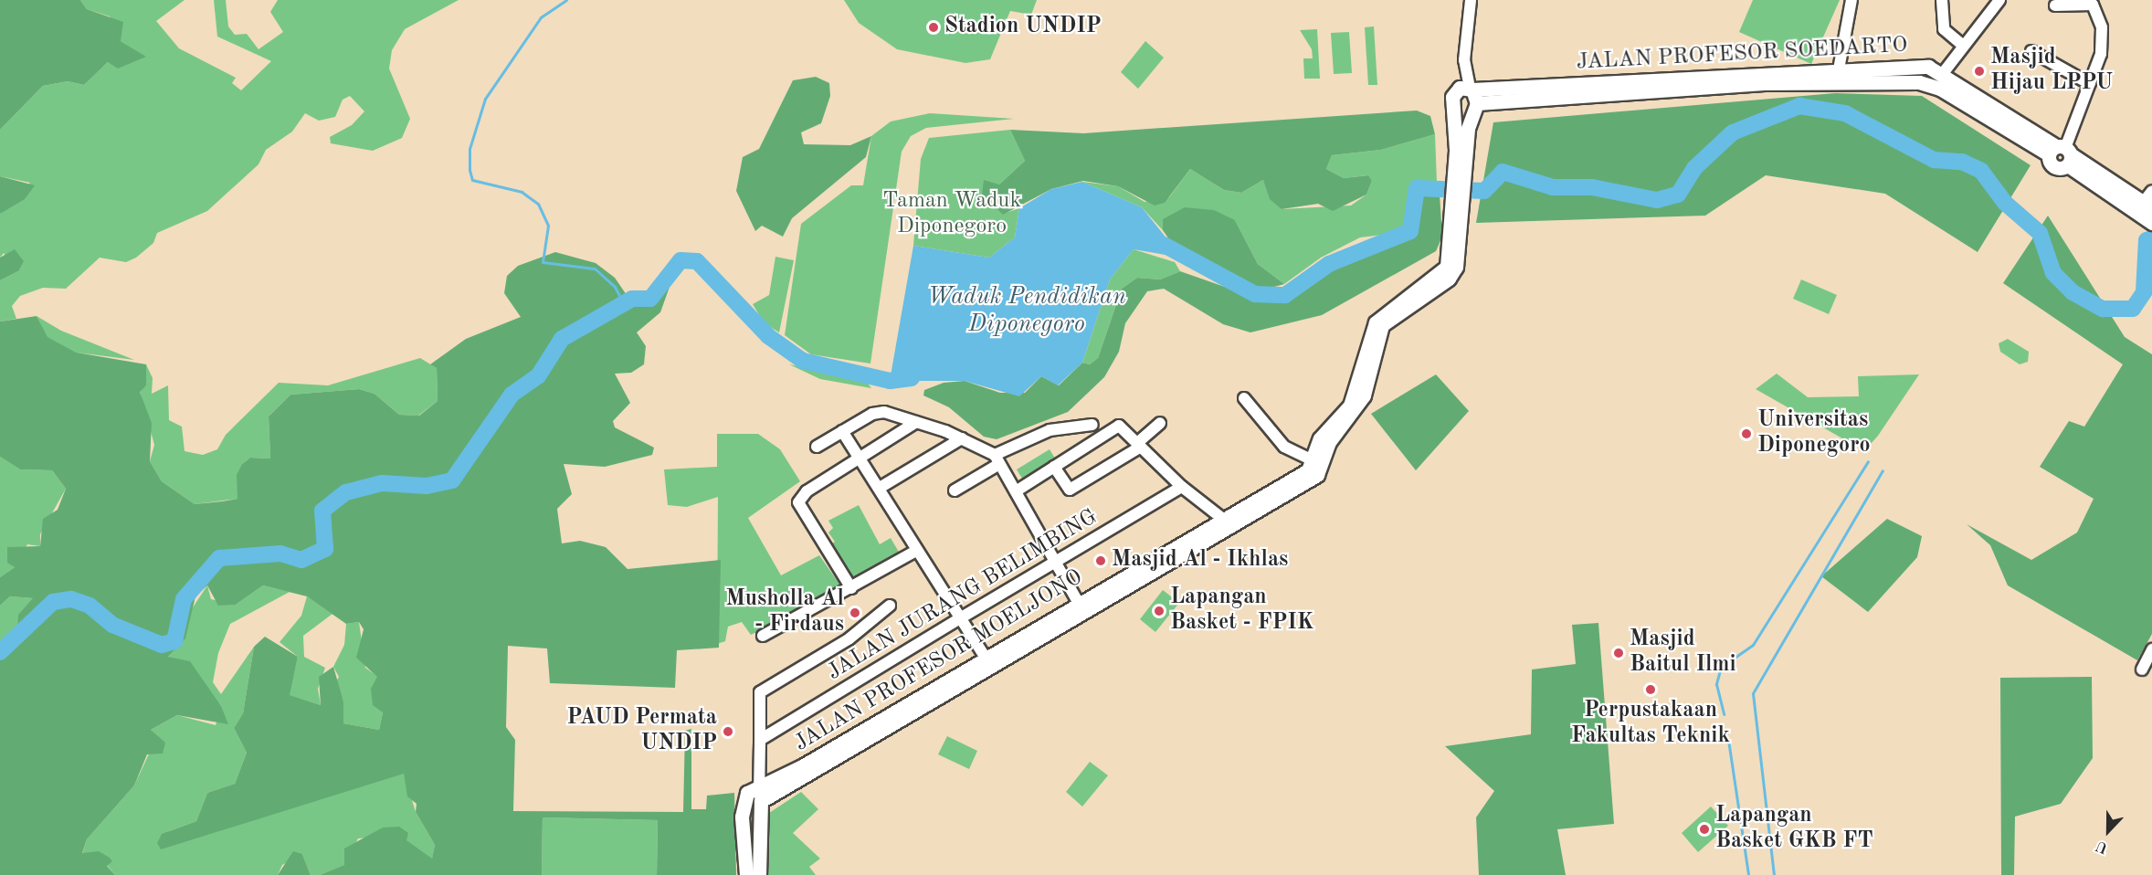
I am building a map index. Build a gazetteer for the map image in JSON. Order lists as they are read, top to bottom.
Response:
{
  "streets": {
    "street": ["JALAN PROFESOR SOEDARTO", "JALAN JURANG BELIMBING", "JALAN PROFESOR MOELJONO"]
  },
  "water": ["Waduk Pendidikan Diponegoro"],
  "parks": ["Taman Waduk Diponegoro"],
  "places": [
    "Stadion UNDIP",
    "Masjid Hijau LPPU",
    "Universitas Diponegoro",
    "Masjid Al - Ikhlas",
    "Lapangan Basket - FPIK",
    "Musholla Al - Firdaus",
    "Masjid Baitul Ilmi",
    "Perpustakaan Fakultas Teknik",
    "PAUD Permata UNDIP",
    "Lapangan Basket GKB FT"
  ],
  "north": "bottom"
}
